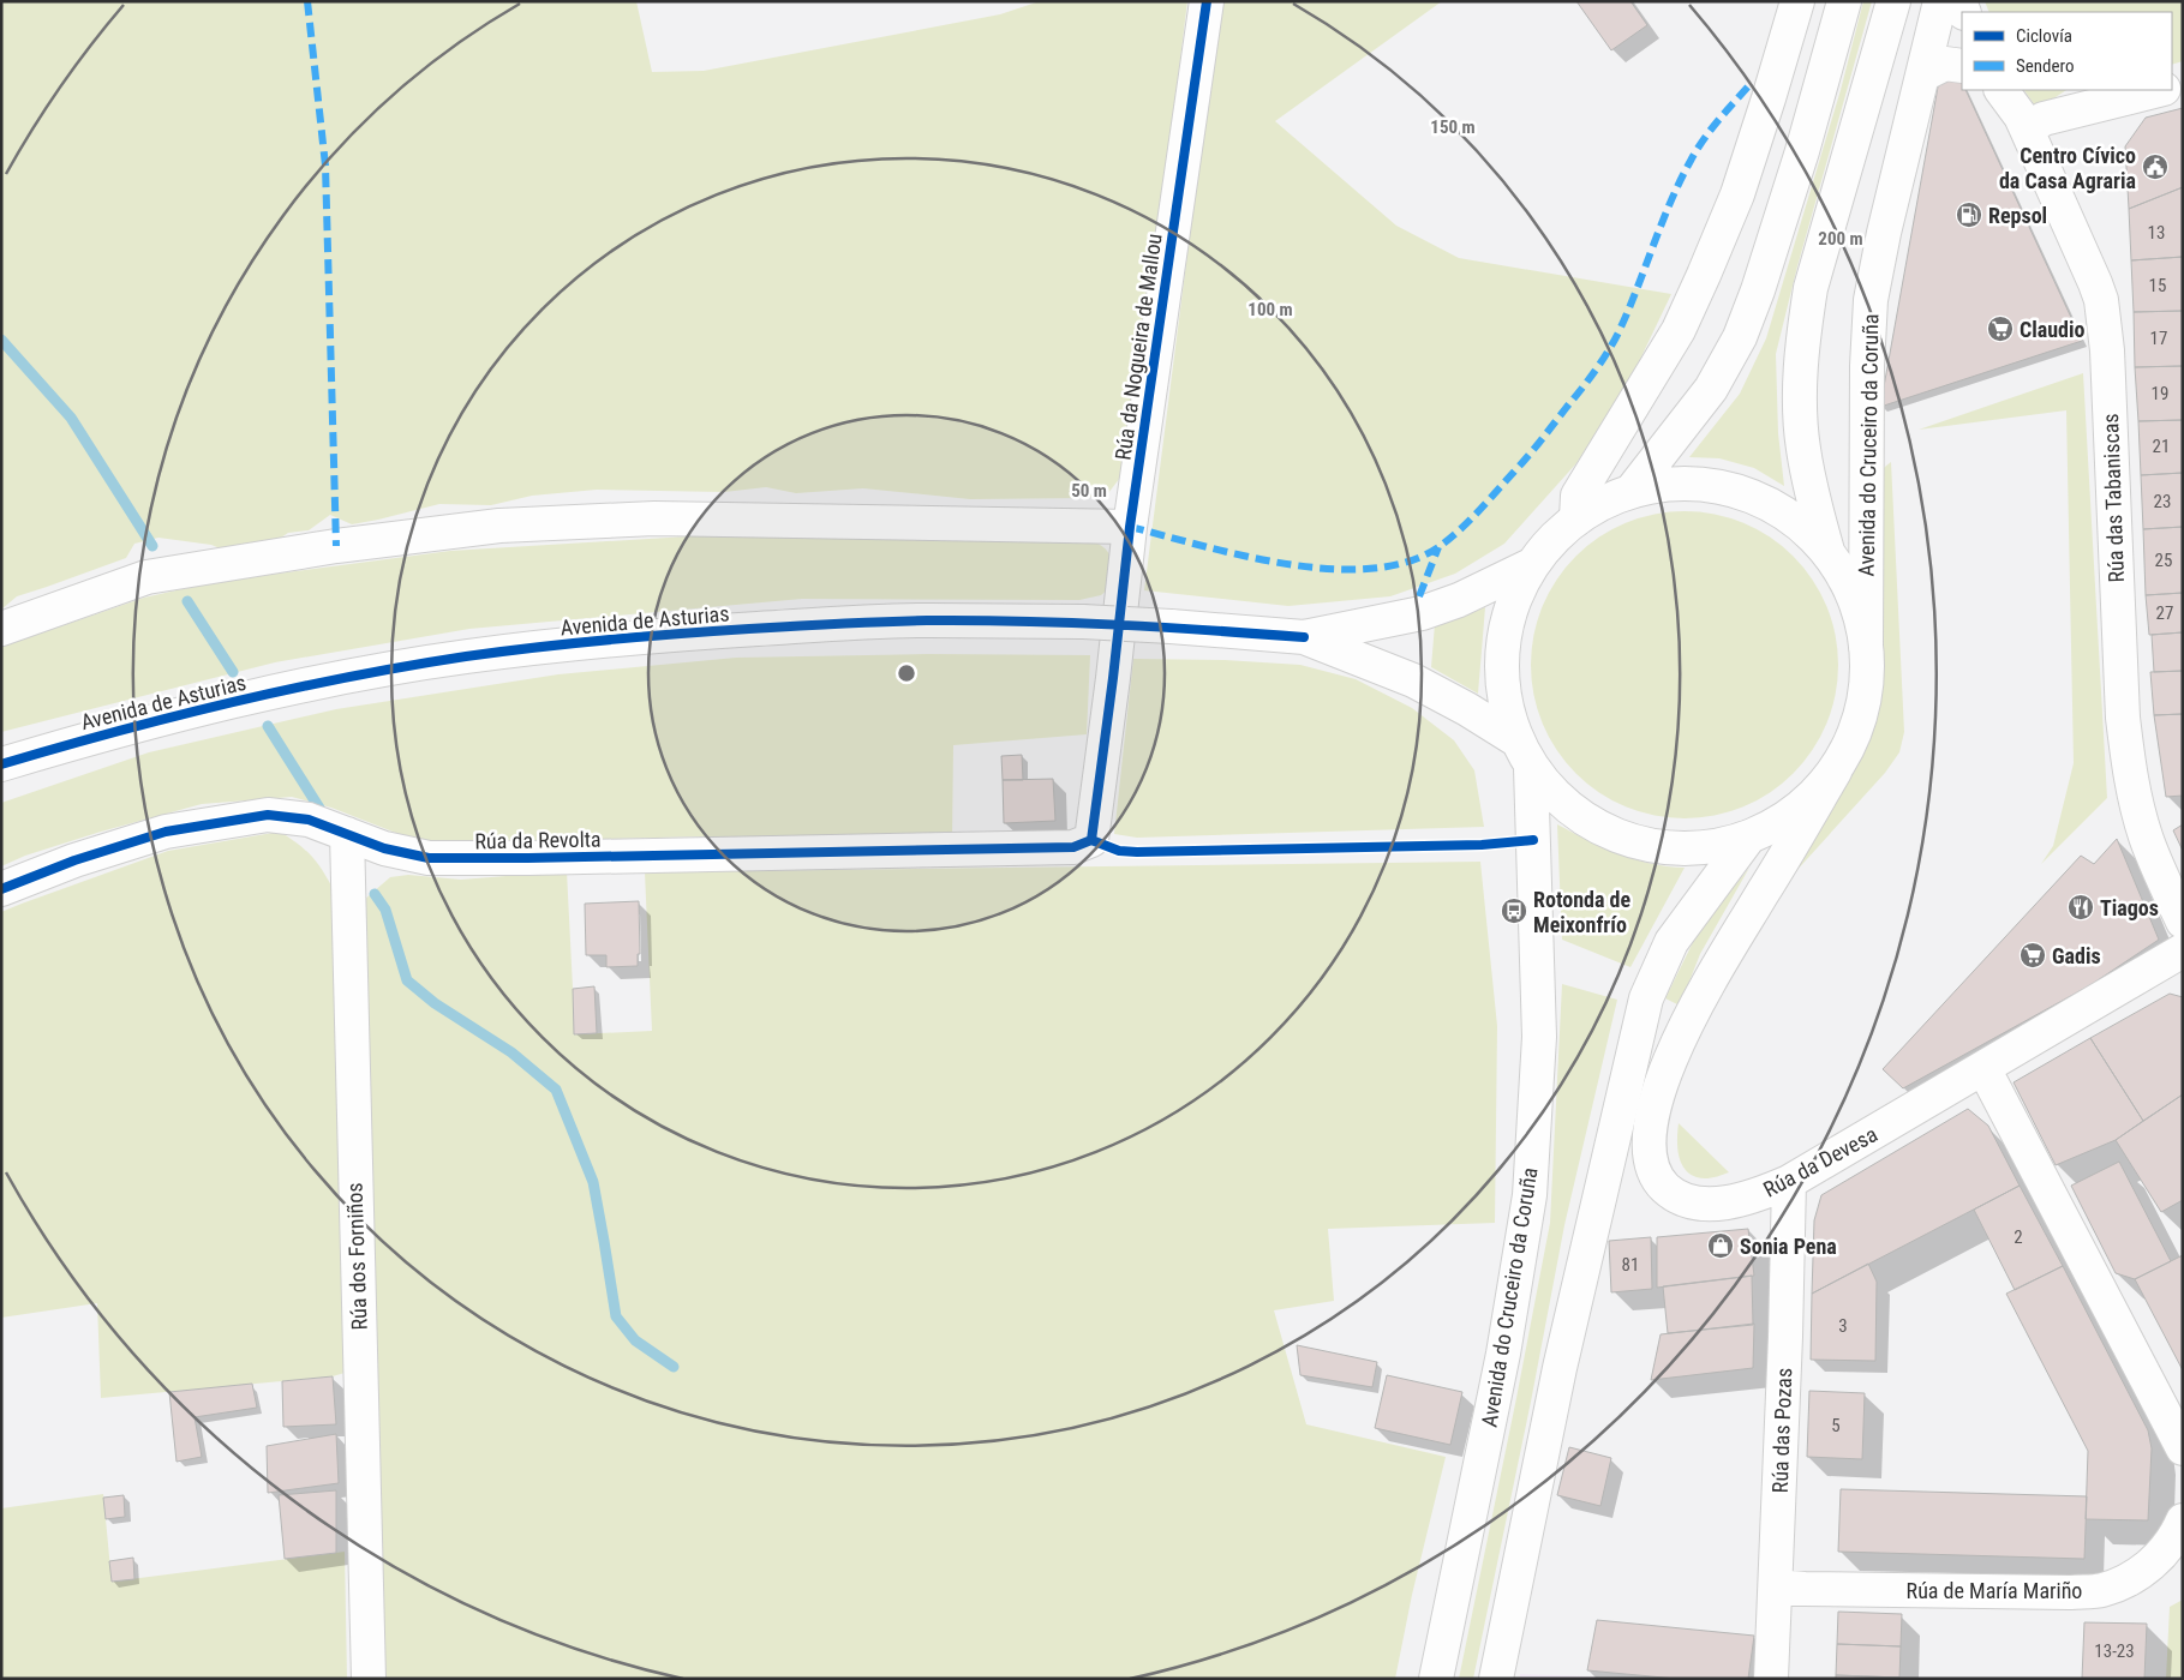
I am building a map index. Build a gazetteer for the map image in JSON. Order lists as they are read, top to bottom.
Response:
{
  "streets": {
    "street": [
      "Rúa da Nogueira de Mallou",
      "Avenida do Cruceiro da Coruña",
      "Rúa das Tabaniscas",
      "Avenida de Asturias",
      "Rúa da Revolta",
      "Rúa da Devesa",
      "Rúa dos Forniños",
      "Rúa das Pozas",
      "Rúa de María Mariño"
    ]
  },
  "crossings": [
    ["Rúa da Nogueira de Mallou", "Rúa da Revolta"],
    ["Avenida do Cruceiro da Coruña", "Rúa da Devesa"],
    ["Rúa da Revolta", "Rúa dos Forniños"],
    ["Rúa da Devesa", "Rúa das Pozas"],
    ["Rúa das Pozas", "Rúa de María Mariño"]
  ],
  "places": {
    "public building": ["Centro Cívico da Casa Agraria"],
    "fuel station": ["Repsol"],
    "supermarket": ["Claudio", "Gadis"],
    "restaurant": ["Tiagos"],
    "bus stop": ["Rotonda de Meixonfrío"],
    "shop": ["Sonia Pena"]
  },
  "house_numbers": [
    "13",
    "15",
    "17",
    "19",
    "21",
    "23",
    "25",
    "27",
    "2",
    "81",
    "3",
    "5",
    "13-23"
  ],
  "legend": ["Ciclovía", "Sendero"],
  "rings": [
    "150 m",
    "200 m",
    "100 m",
    "50 m"
  ]
}
